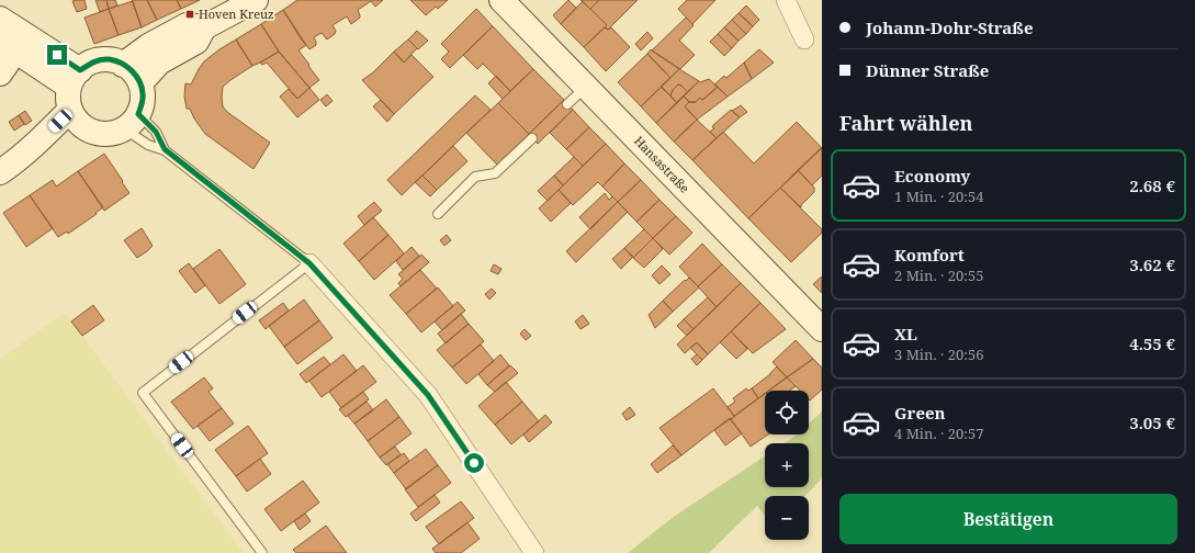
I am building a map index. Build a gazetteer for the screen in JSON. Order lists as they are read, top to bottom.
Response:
{
  "streets": {
    "street": ["Hansastraße"]
  },
  "places": {
    "transit": ["Hoven Kreuz"]
  },
  "page": {
    "banner": ["Johann-Dohr-Straße", "Dünner Straße"],
    "heading": "Fahrt wählen",
    "list": [
      {
        "name": "Economy",
        "note": "1 Min. · 20:54",
        "value": "2.68 €"
      },
      {
        "name": "Komfort",
        "note": "2 Min. · 20:55",
        "value": "3.62 €"
      },
      {
        "name": "XL",
        "note": "3 Min. · 20:56",
        "value": "4.55 €"
      },
      {
        "name": "Green",
        "note": "4 Min. · 20:57",
        "value": "3.05 €"
      }
    ],
    "map_buttons": ["+", "−"],
    "buttons": "Bestätigen"
  }
}
